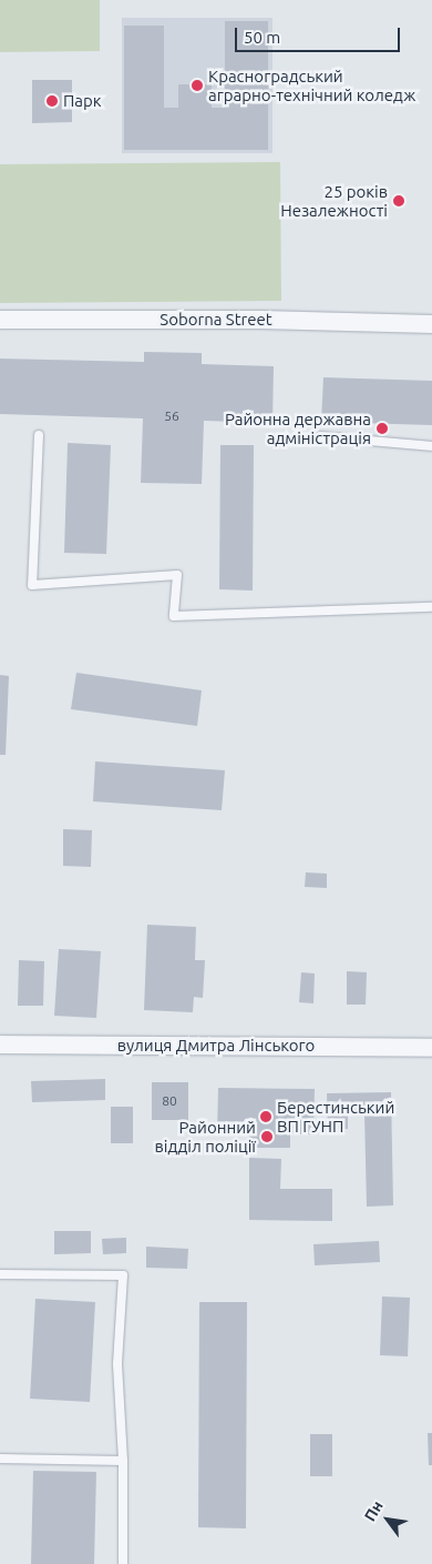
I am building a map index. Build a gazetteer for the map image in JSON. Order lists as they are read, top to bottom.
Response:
{
  "streets": {
    "street": ["Soborna Street", "вулиця Дмитра Лінського"]
  },
  "places": [
    "Красноградський аграрно-технічний коледж",
    "Парк",
    "25 років Незалежності",
    "Районна державна адміністрація",
    "Берестинський ВП ГУНП",
    "Районний відділ поліції"
  ],
  "house_numbers": ["56", "80"],
  "scale_bar": "50 m",
  "north": "top left"
}
